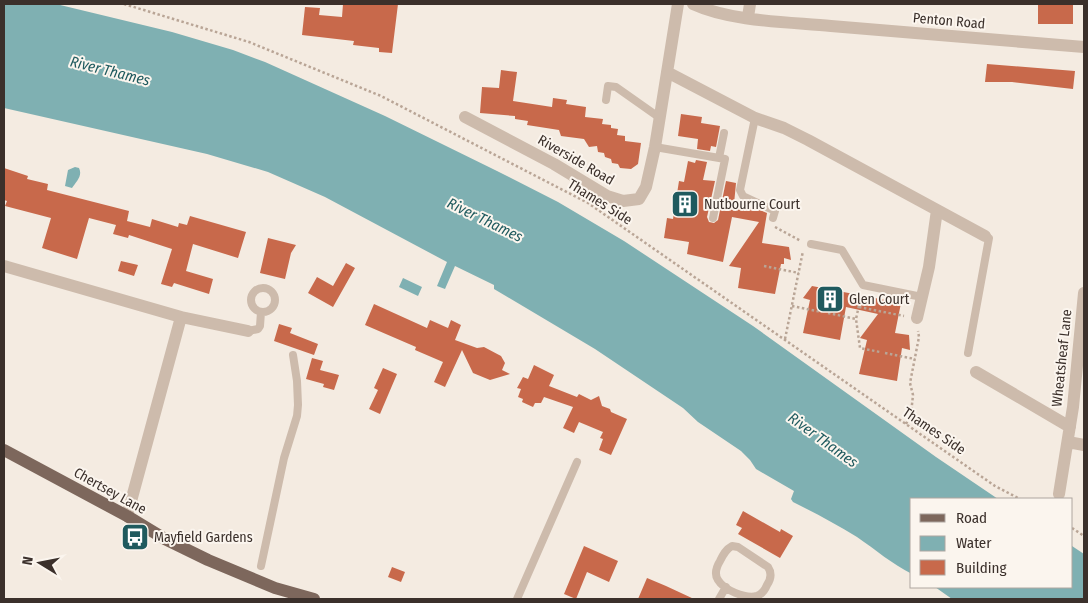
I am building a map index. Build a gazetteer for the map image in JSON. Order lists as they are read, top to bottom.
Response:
{
  "streets": {
    "main road": ["Chertsey Lane"],
    "street": ["Penton Road", "Riverside Road", "Wheatsheaf Lane"],
    "path": ["Thames Side"]
  },
  "water": ["River Thames"],
  "places": {
    "building": ["Nutbourne Court", "Glen Court"],
    "bus stop": ["Mayfield Gardens"]
  },
  "legend": ["Road", "Water", "Building"],
  "north": "left"
}
